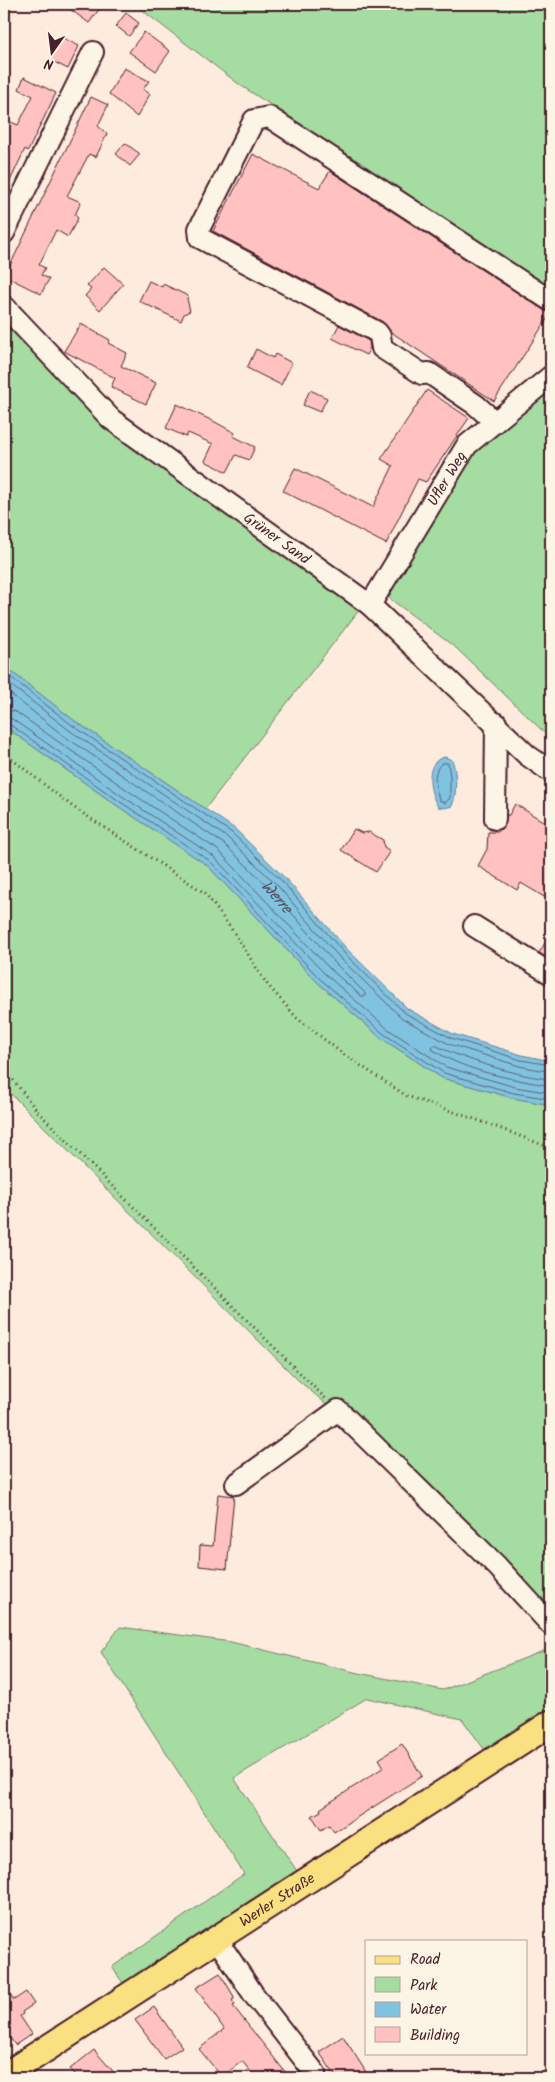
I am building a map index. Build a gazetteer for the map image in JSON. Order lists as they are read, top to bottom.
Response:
{
  "streets": {
    "main road": ["Werler Straße"],
    "street": ["Ufler Weg", "Grüner Sand"]
  },
  "crossings": [
    ["Ufler Weg", "Grüner Sand"]
  ],
  "water": ["Werre"],
  "legend": [
    "Road",
    "Park",
    "Water",
    "Building"
  ],
  "north": "bottom"
}
